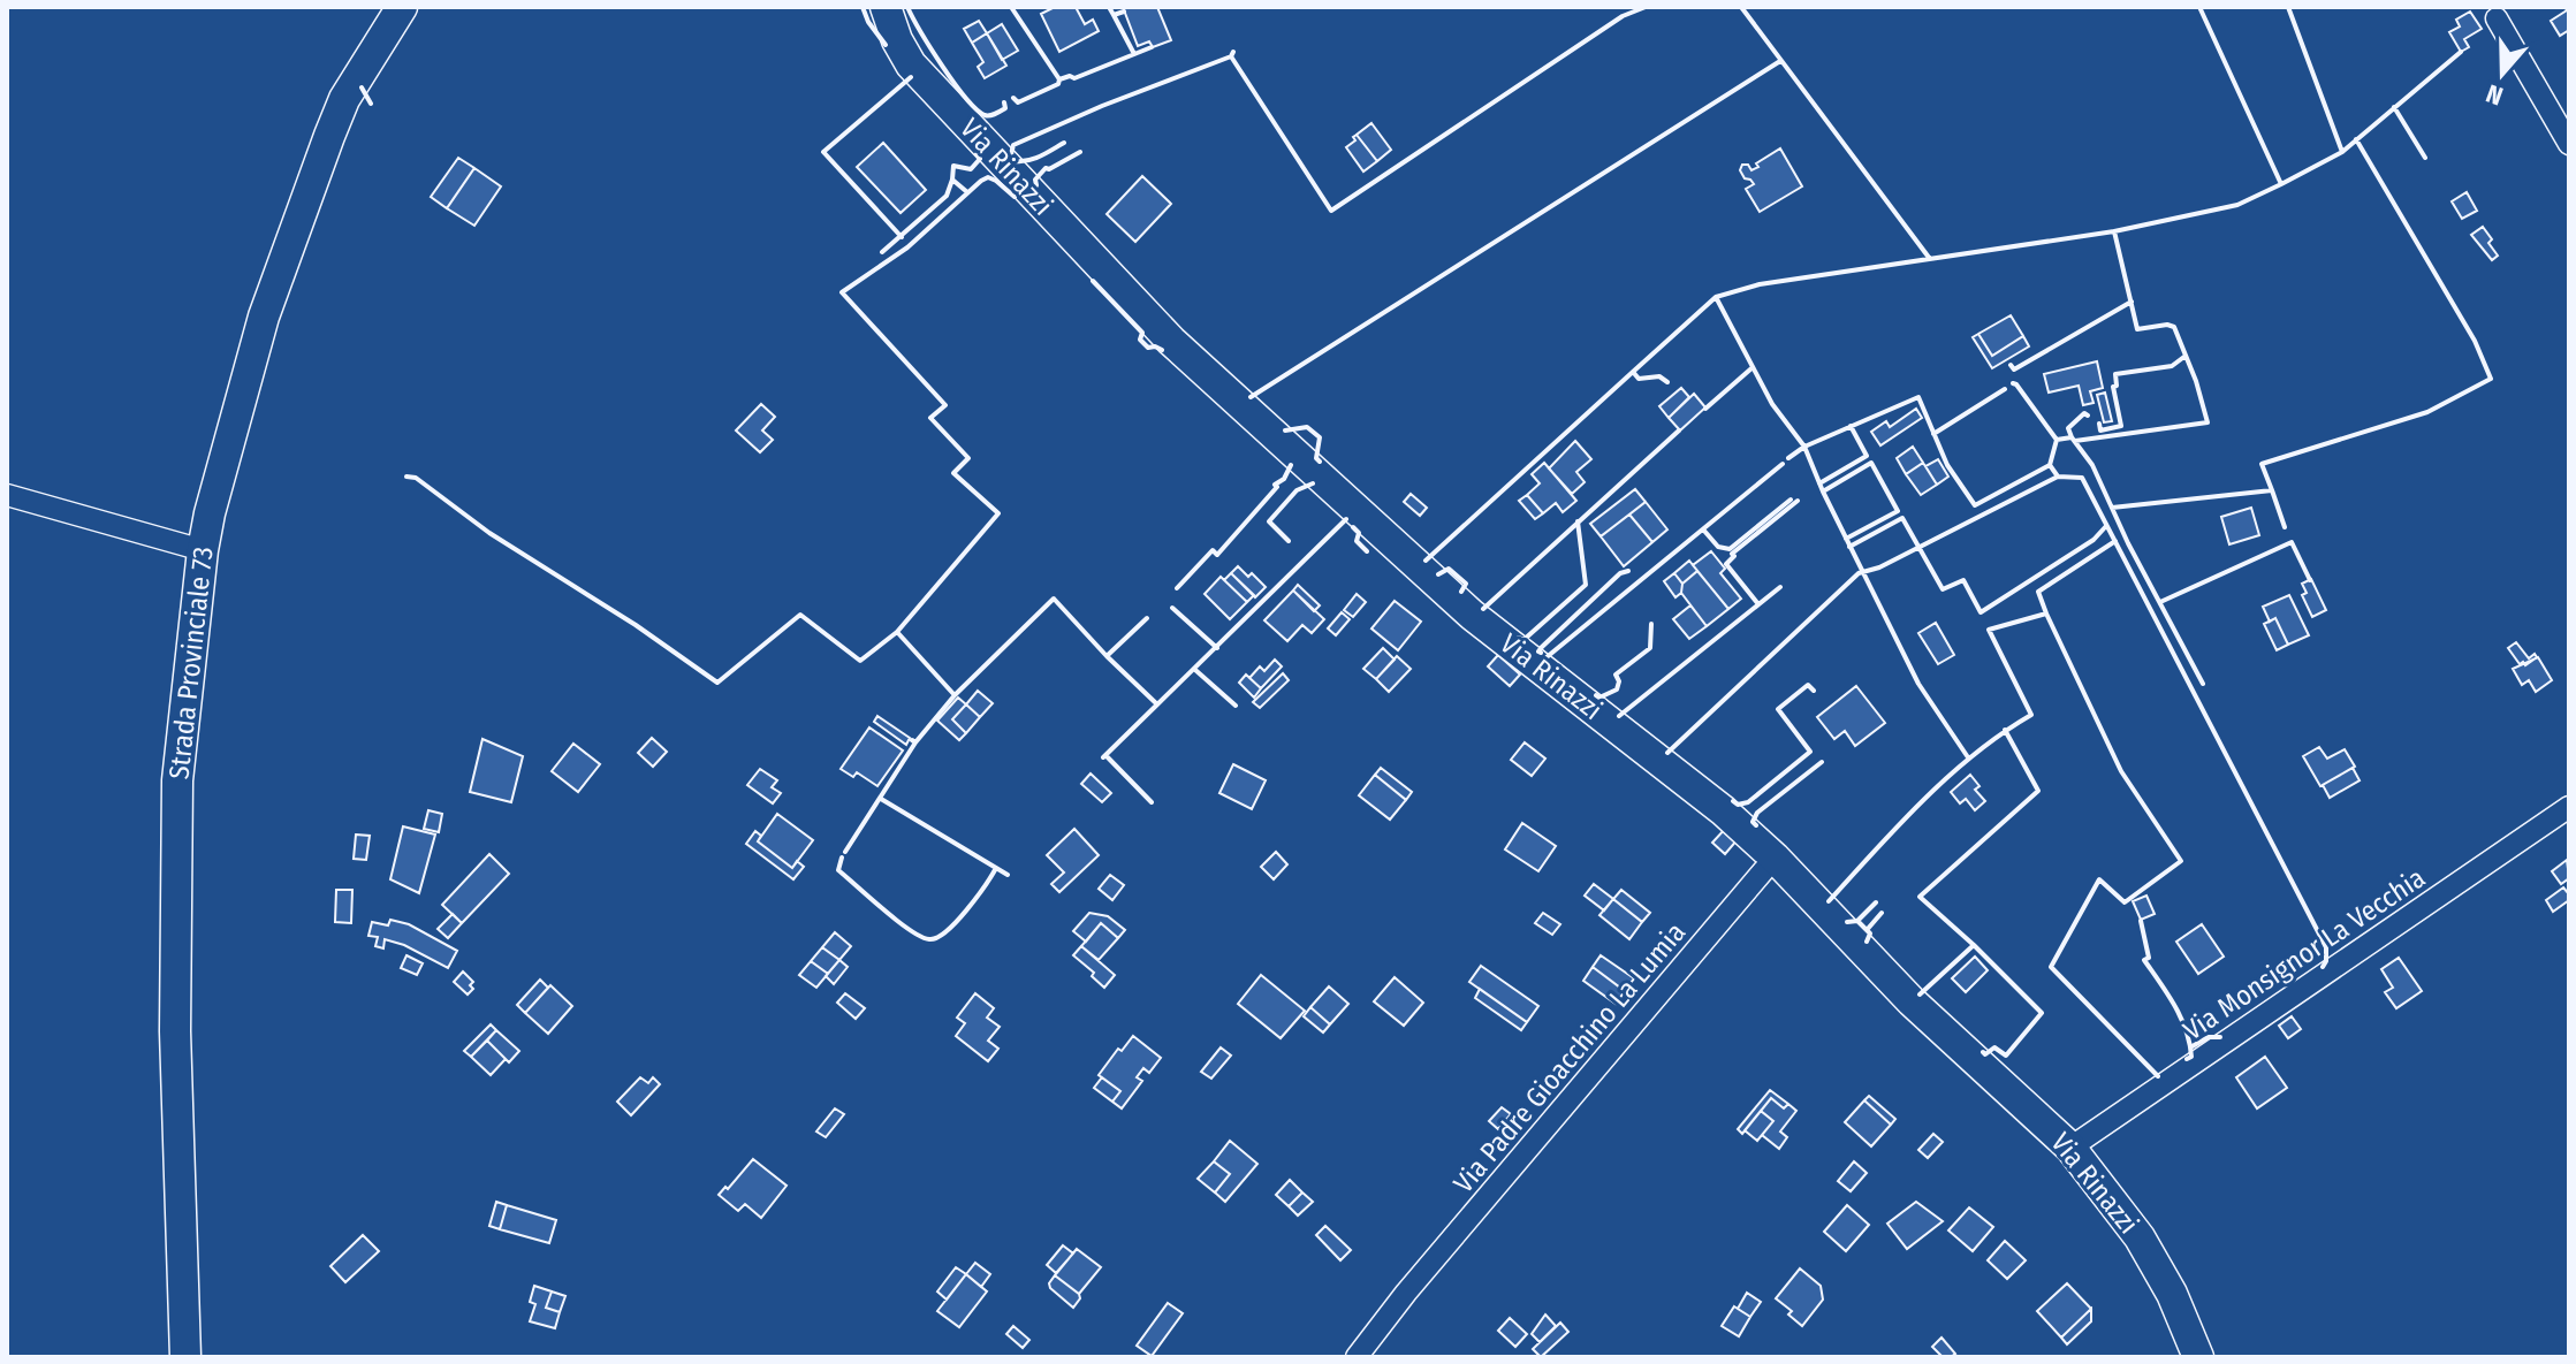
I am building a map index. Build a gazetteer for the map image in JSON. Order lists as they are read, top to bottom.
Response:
{
  "streets": {
    "street": [
      "Via Rinazzi",
      "Strada Provinciale 73",
      "Via Monsignor La Vecchia",
      "Via Padre Gioacchino La Lumia"
    ]
  },
  "crossings": [
    ["Via Rinazzi", "Via Monsignor La Vecchia"],
    ["Via Rinazzi", "Via Padre Gioacchino La Lumia"]
  ],
  "north": "bottom"
}
